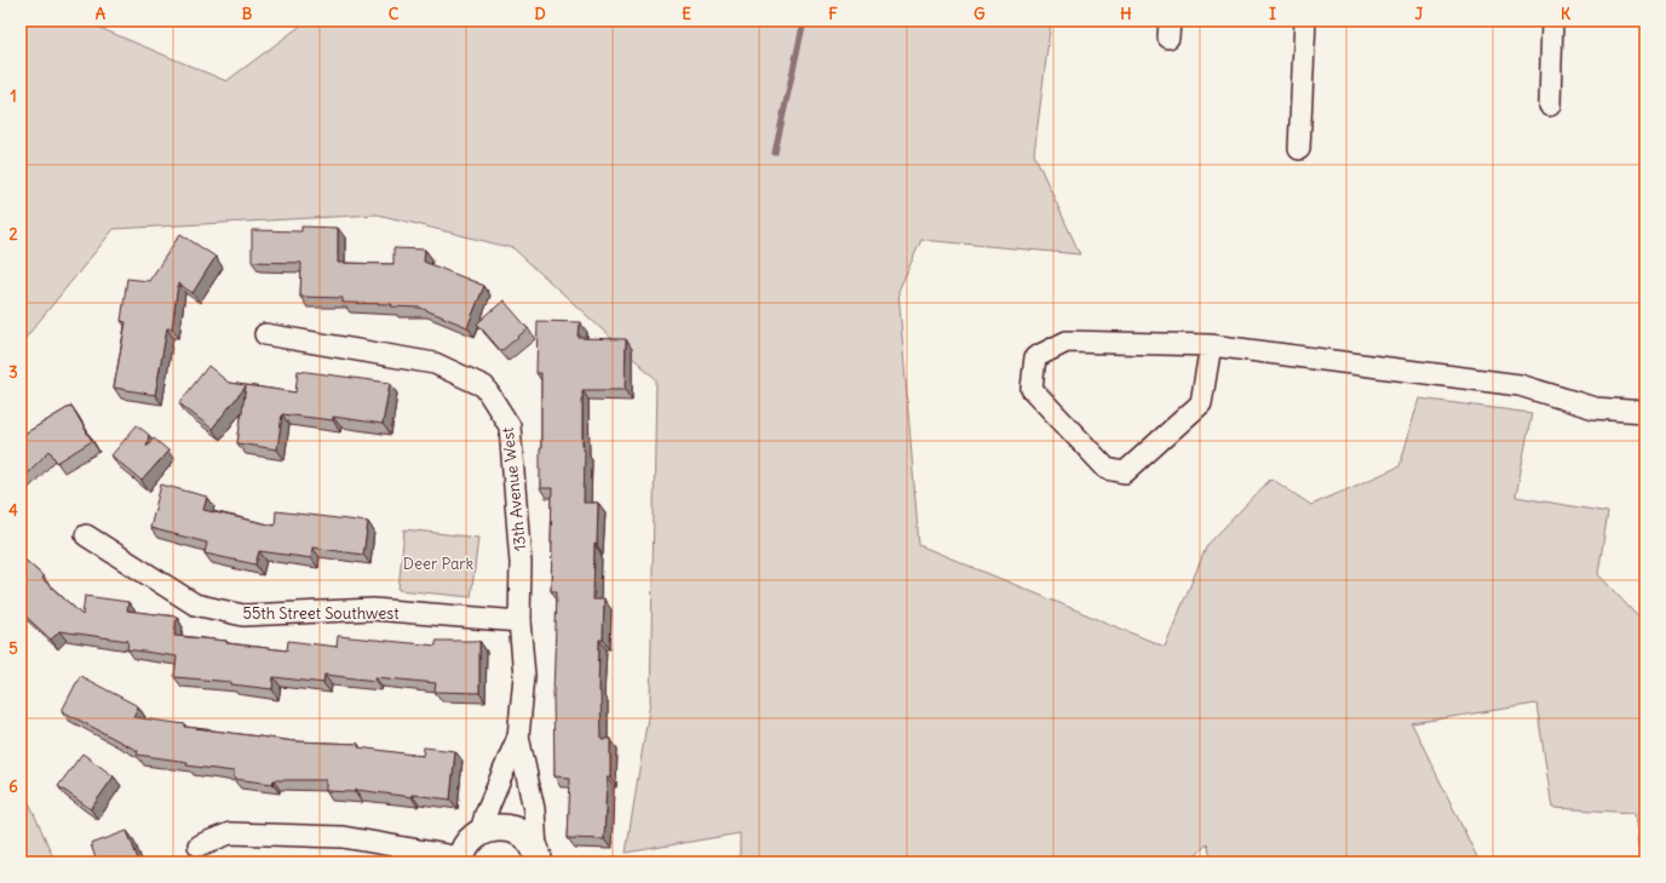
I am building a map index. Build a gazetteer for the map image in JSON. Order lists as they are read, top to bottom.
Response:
{
  "streets": {
    "street": ["13th Avenue West", "55th Street Southwest"]
  },
  "crossings": [
    ["13th Avenue West", "55th Street Southwest"]
  ],
  "parks": ["Deer Park"],
  "grid": {
    "columns": [
      "A",
      "B",
      "C",
      "D",
      "E",
      "F",
      "G",
      "H",
      "I",
      "J",
      "K"
    ],
    "rows": [
      "1",
      "2",
      "3",
      "4",
      "5",
      "6"
    ]
  }
}
